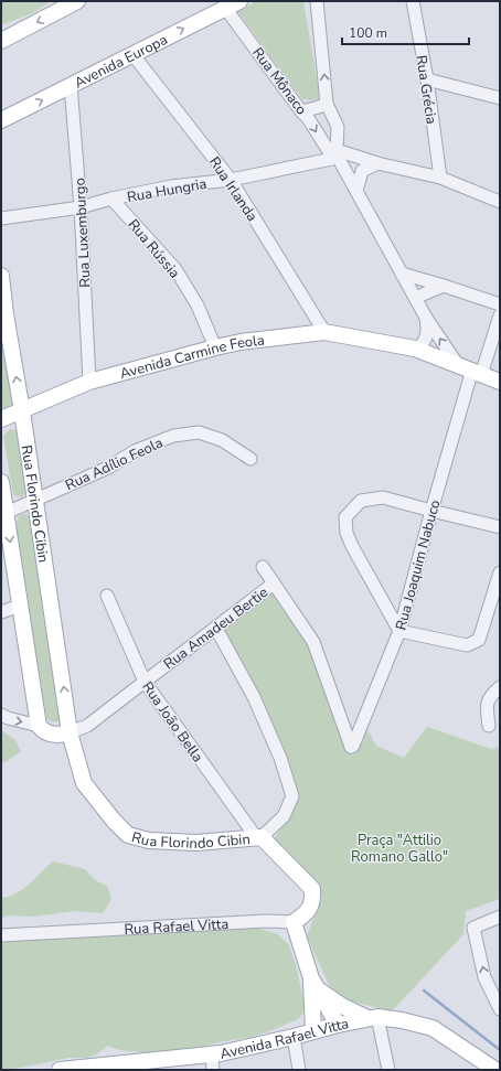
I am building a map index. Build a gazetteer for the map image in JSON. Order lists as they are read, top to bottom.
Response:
{
  "streets": {
    "main road": [
      "Avenida Europa",
      "Avenida Carmine Feola",
      "Rua Florindo Cibin",
      "Avenida Rafael Vitta"
    ],
    "street": [
      "Rua Mônaco",
      "Rua Grécia",
      "Rua Irlanda",
      "Rua Hungria",
      "Rua Luxemburgo",
      "Rua Rússia",
      "Rua Adílio Feola",
      "Rua Joaquim Nabuco",
      "Rua Amadeu Bertie",
      "Rua João Bella",
      "Rua Rafael Vitta"
    ]
  },
  "crossings": [
    ["Avenida Europa", "Rua Mônaco"],
    ["Avenida Europa", "Rua Irlanda"],
    ["Avenida Europa", "Rua Luxemburgo"],
    ["Rua Mônaco", "Rua Hungria"],
    ["Rua Mônaco", "Avenida Carmine Feola"],
    ["Rua Grécia", "Rua Hungria"],
    ["Rua Irlanda", "Rua Hungria"],
    ["Rua Irlanda", "Avenida Carmine Feola"],
    ["Rua Hungria", "Rua Luxemburgo"],
    ["Rua Hungria", "Rua Rússia"],
    ["Rua Luxemburgo", "Avenida Carmine Feola"],
    ["Rua Rússia", "Avenida Carmine Feola"],
    ["Avenida Carmine Feola", "Rua Florindo Cibin"],
    ["Avenida Carmine Feola", "Rua Joaquim Nabuco"],
    ["Rua Adílio Feola", "Rua Florindo Cibin"],
    ["Rua Florindo Cibin", "Rua Amadeu Bertie"],
    ["Rua Florindo Cibin", "Rua João Bella"],
    ["Rua Florindo Cibin", "Rua Rafael Vitta"],
    ["Rua Joaquim Nabuco", "Rua Amadeu Bertie"],
    ["Rua Amadeu Bertie", "Rua João Bella"]
  ],
  "one_way": ["Avenida Europa"],
  "parks": ["Praça \"Attilio Romano Gallo\""],
  "scale_bar": "100 m"
}
